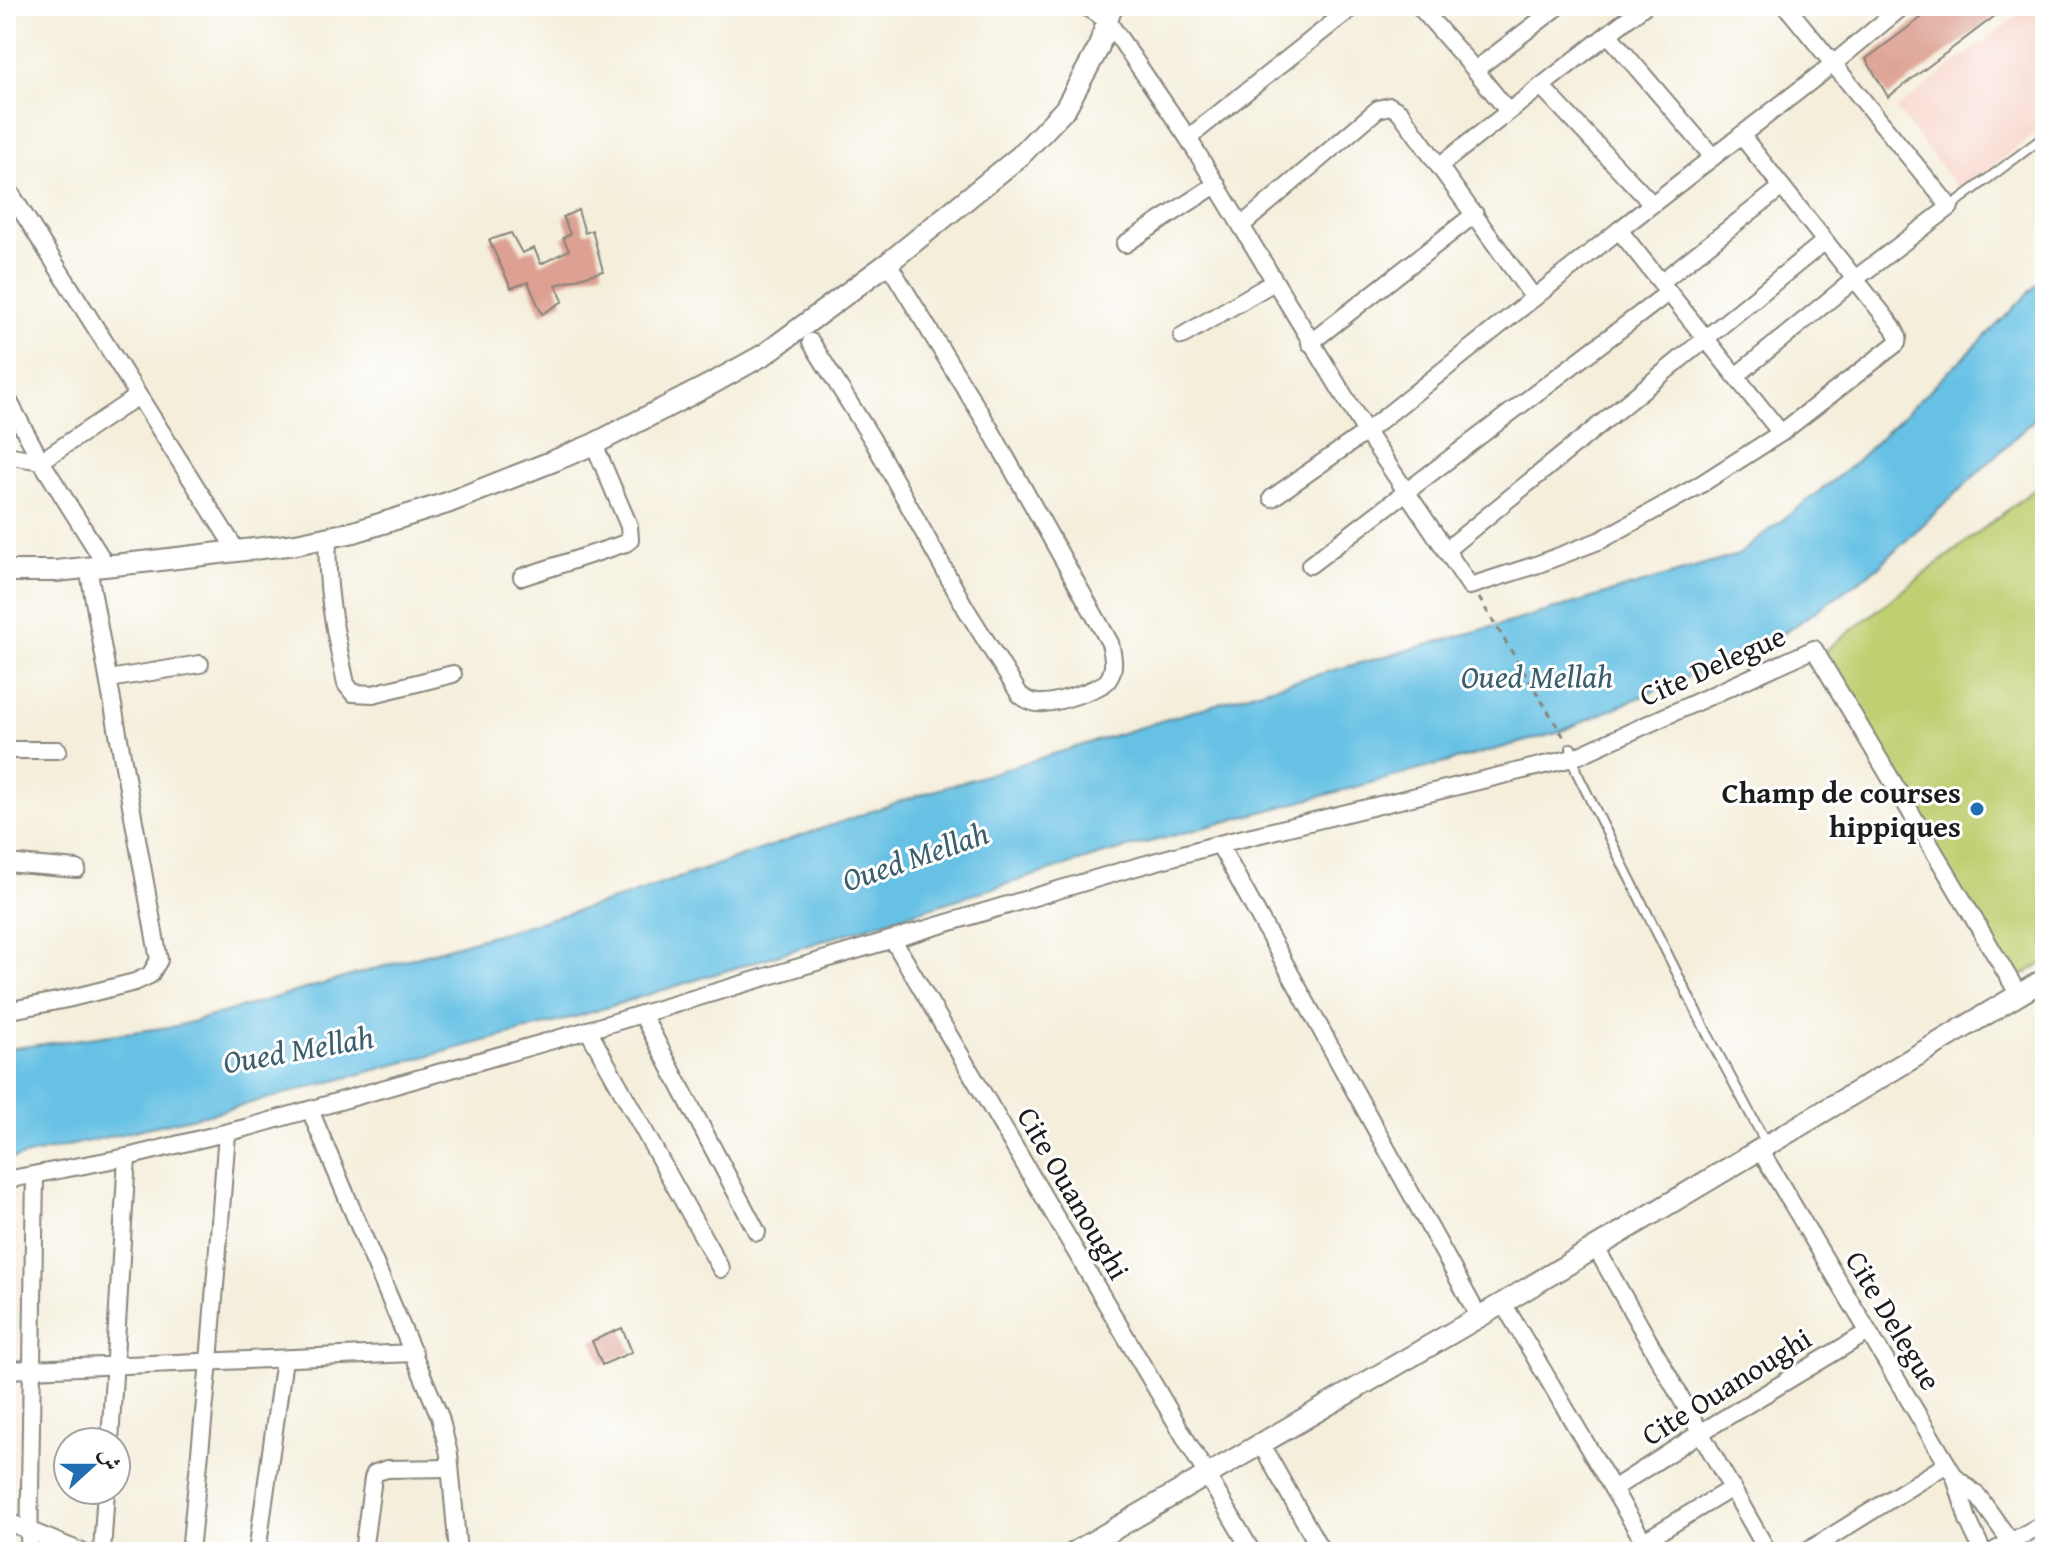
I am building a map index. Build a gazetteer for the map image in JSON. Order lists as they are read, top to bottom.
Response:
{
  "streets": {
    "street": ["Cite Delegue", "Cite Ouanoughi"]
  },
  "crossings": [
    ["Cite Delegue", "Cite Ouanoughi"]
  ],
  "water": ["Oued Mellah"],
  "places": ["Champ de courses hippiques"],
  "north": "right"
}
